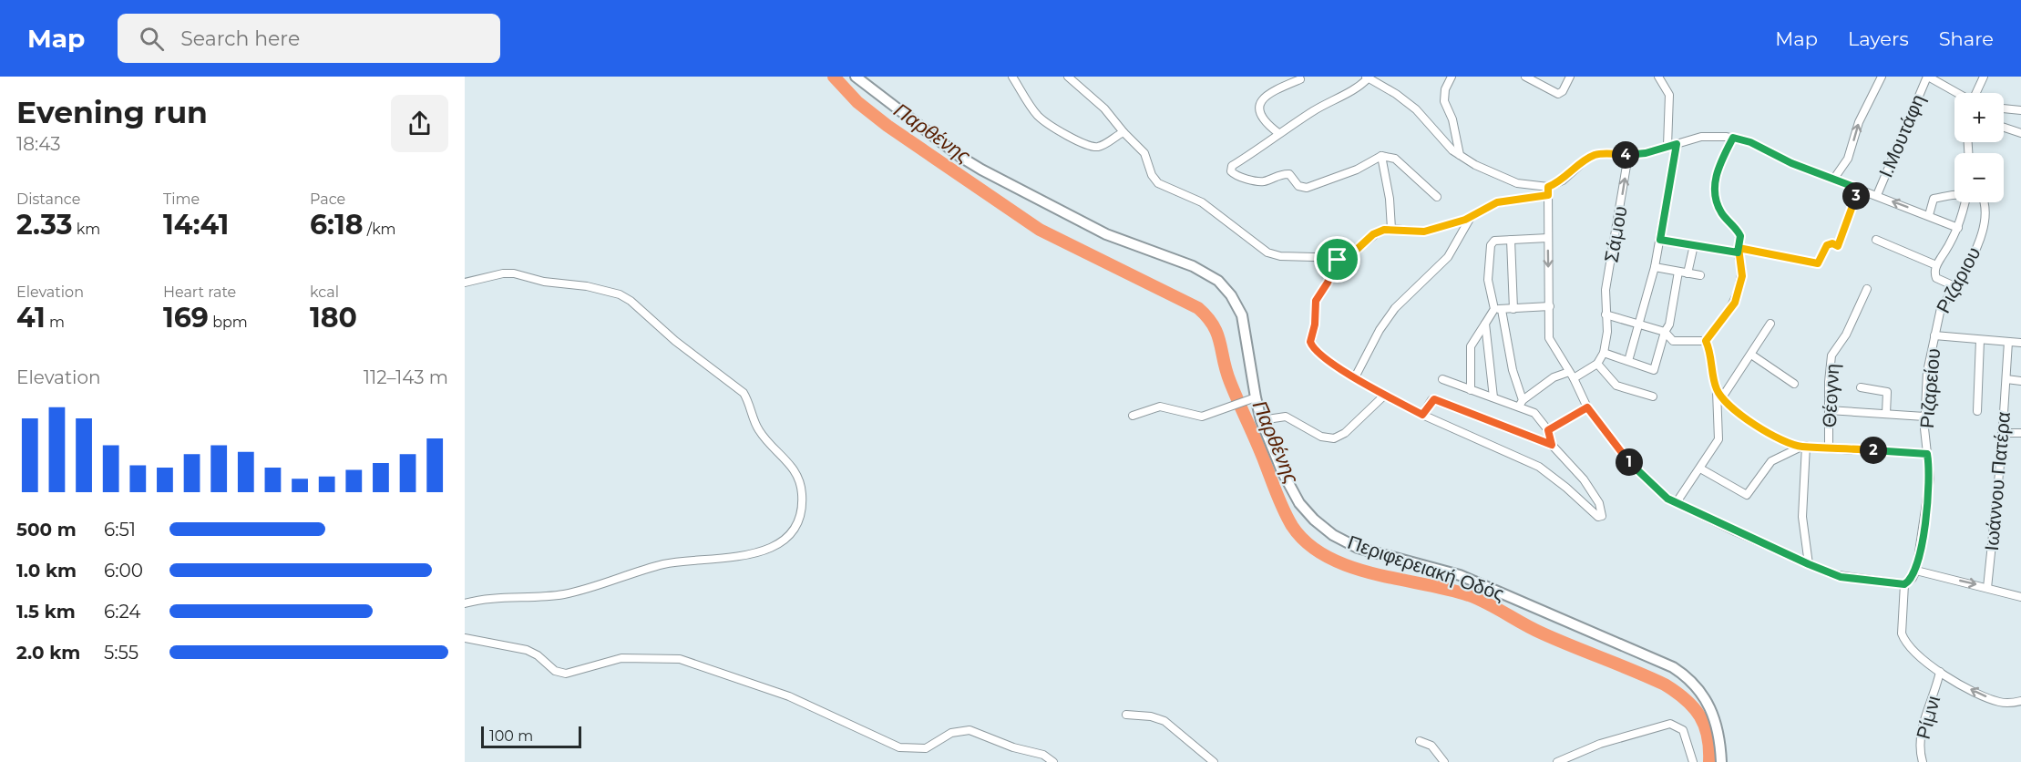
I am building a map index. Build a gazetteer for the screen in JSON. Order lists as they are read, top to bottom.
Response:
{
  "streets": {
    "main road": ["Περιφερειακή Οδός"],
    "street": [
      "Ι.Μουτάφη",
      "Σάμου",
      "Ριζαριου",
      "Ριζαρείου",
      "Θέογνη",
      "Ιωάννου Πατέρα",
      "Ρίμνι"
    ]
  },
  "crossings": [
    ["Ριζαριου", "Ριζαρείου"]
  ],
  "water": ["Παρθένης"],
  "scale_bar": "100 m",
  "page": {
    "header": "Map",
    "search": "Search here",
    "nav": ["Map", "Layers", "Share"],
    "heading": ["Evening run", "18:43"],
    "map_buttons": ["+", "−"],
    "pins": [
      "4",
      "3",
      "2",
      "1"
    ],
    "stats": [
      ["Distance", "2.33 km"],
      ["Time", "14:41"],
      ["Pace", "6:18 /km"],
      ["Elevation", "41 m"],
      ["Heart rate", "169 bpm"],
      ["kcal", "180"]
    ],
    "chart": ["Elevation", "112–143 m"],
    "list": [
      {
        "name": "500 m",
        "note": "6:51"
      },
      {
        "name": "1.0 km",
        "note": "6:00"
      },
      {
        "name": "1.5 km",
        "note": "6:24"
      },
      {
        "name": "2.0 km",
        "note": "5:55"
      }
    ],
    "scale": "100 m"
  }
}
